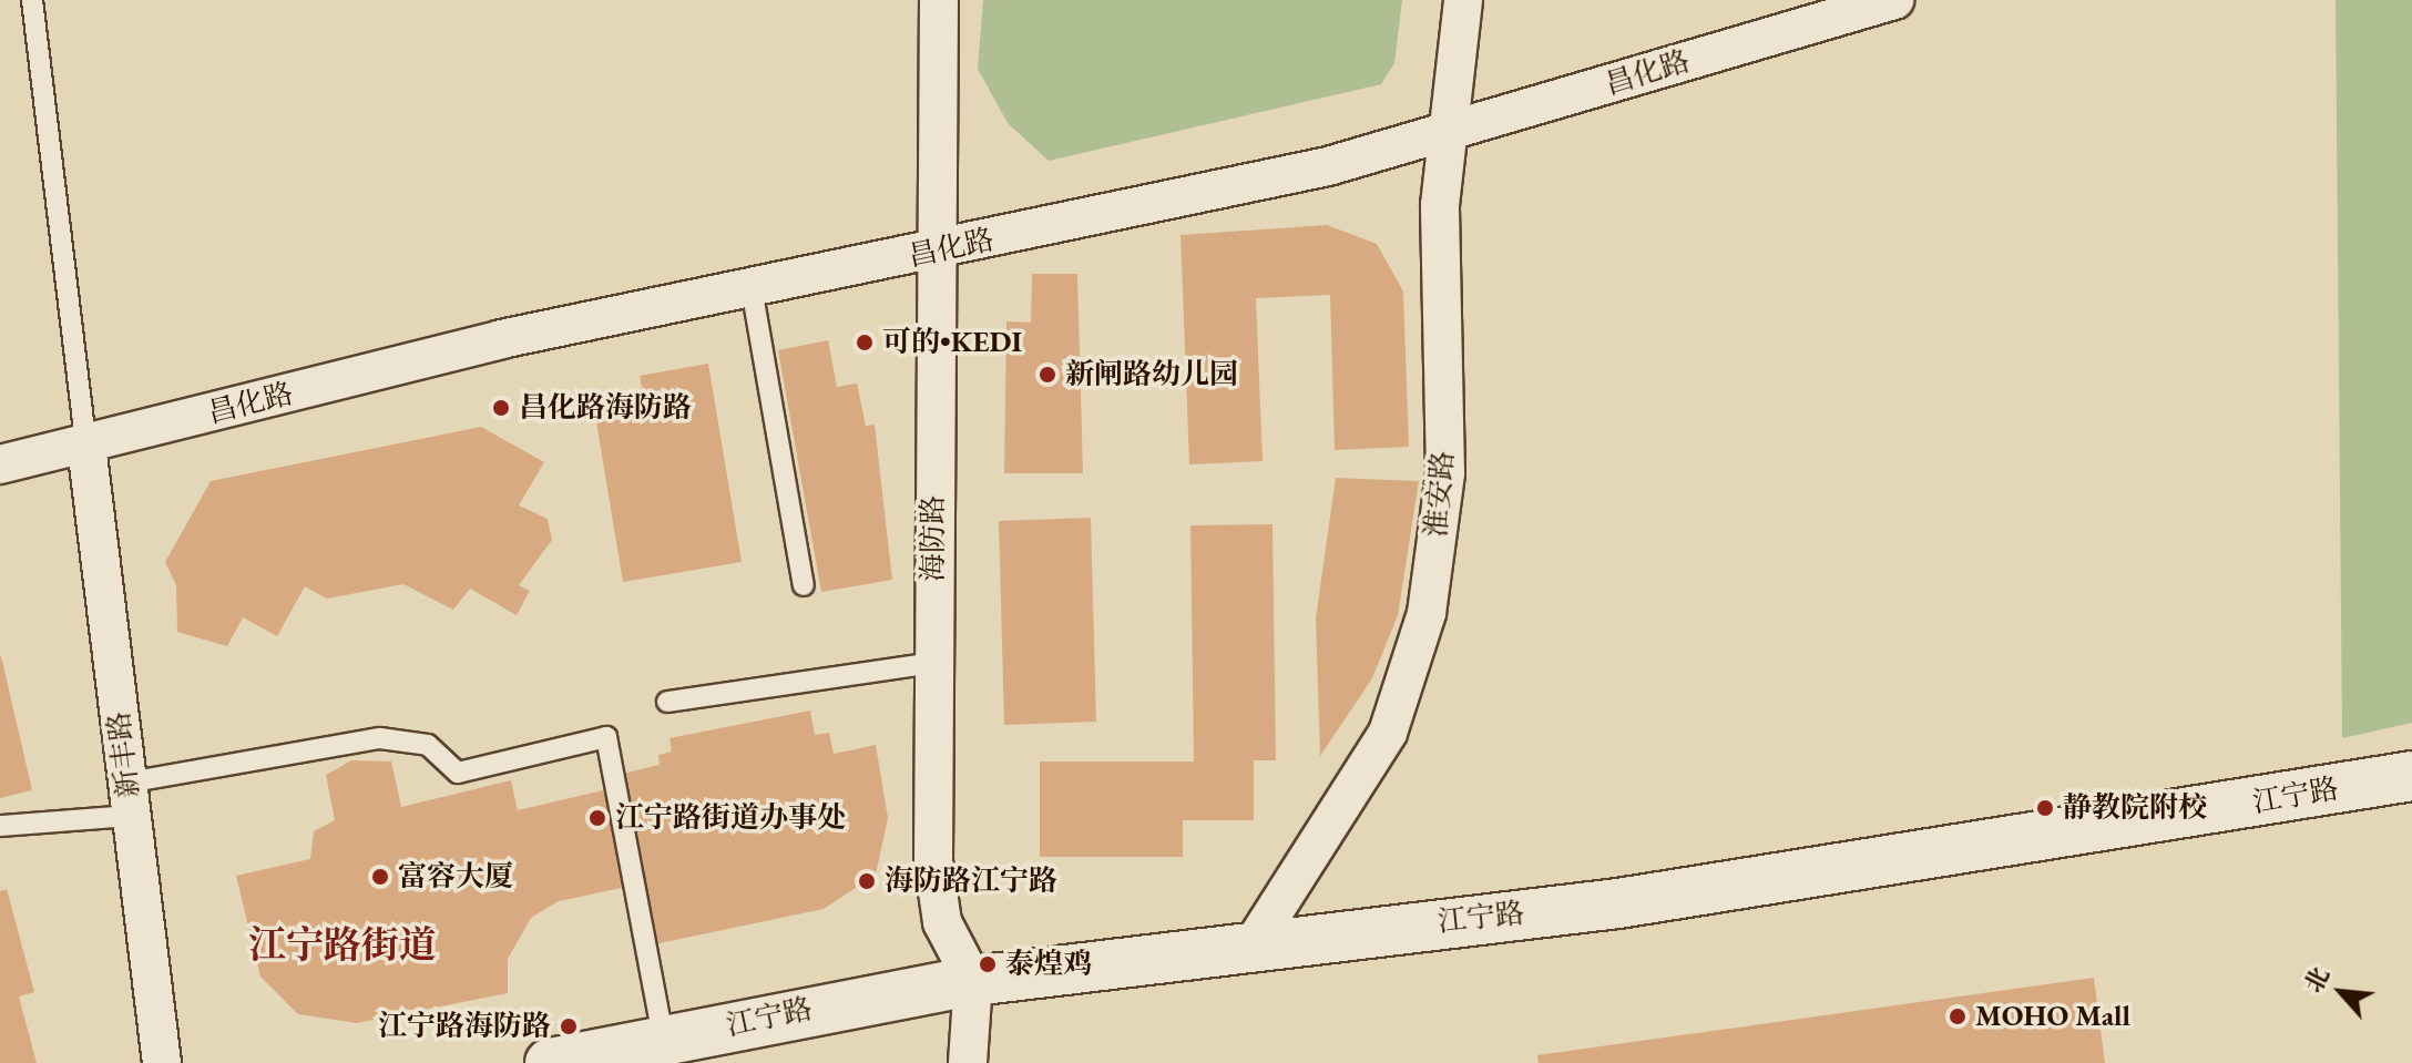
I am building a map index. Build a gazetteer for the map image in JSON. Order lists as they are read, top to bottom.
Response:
{
  "streets": {
    "main road": ["江宁路"],
    "street": [
      "昌化路",
      "淮安路",
      "海防路",
      "新丰路"
    ]
  },
  "crossings": [
    ["昌化路", "淮安路"],
    ["昌化路", "海防路"],
    ["昌化路", "新丰路"],
    ["淮安路", "江宁路"],
    ["海防路", "江宁路"]
  ],
  "districts": ["江宁路街道"],
  "places": [
    "可的•KEDI",
    "新闸路幼儿园",
    "昌化路海防路",
    "静教院附校",
    "江宁路街道办事处",
    "富容大厦",
    "海防路江宁路",
    "泰煌鸡",
    "MOHO Mall",
    "江宁路海防路"
  ],
  "north": "top left"
}
